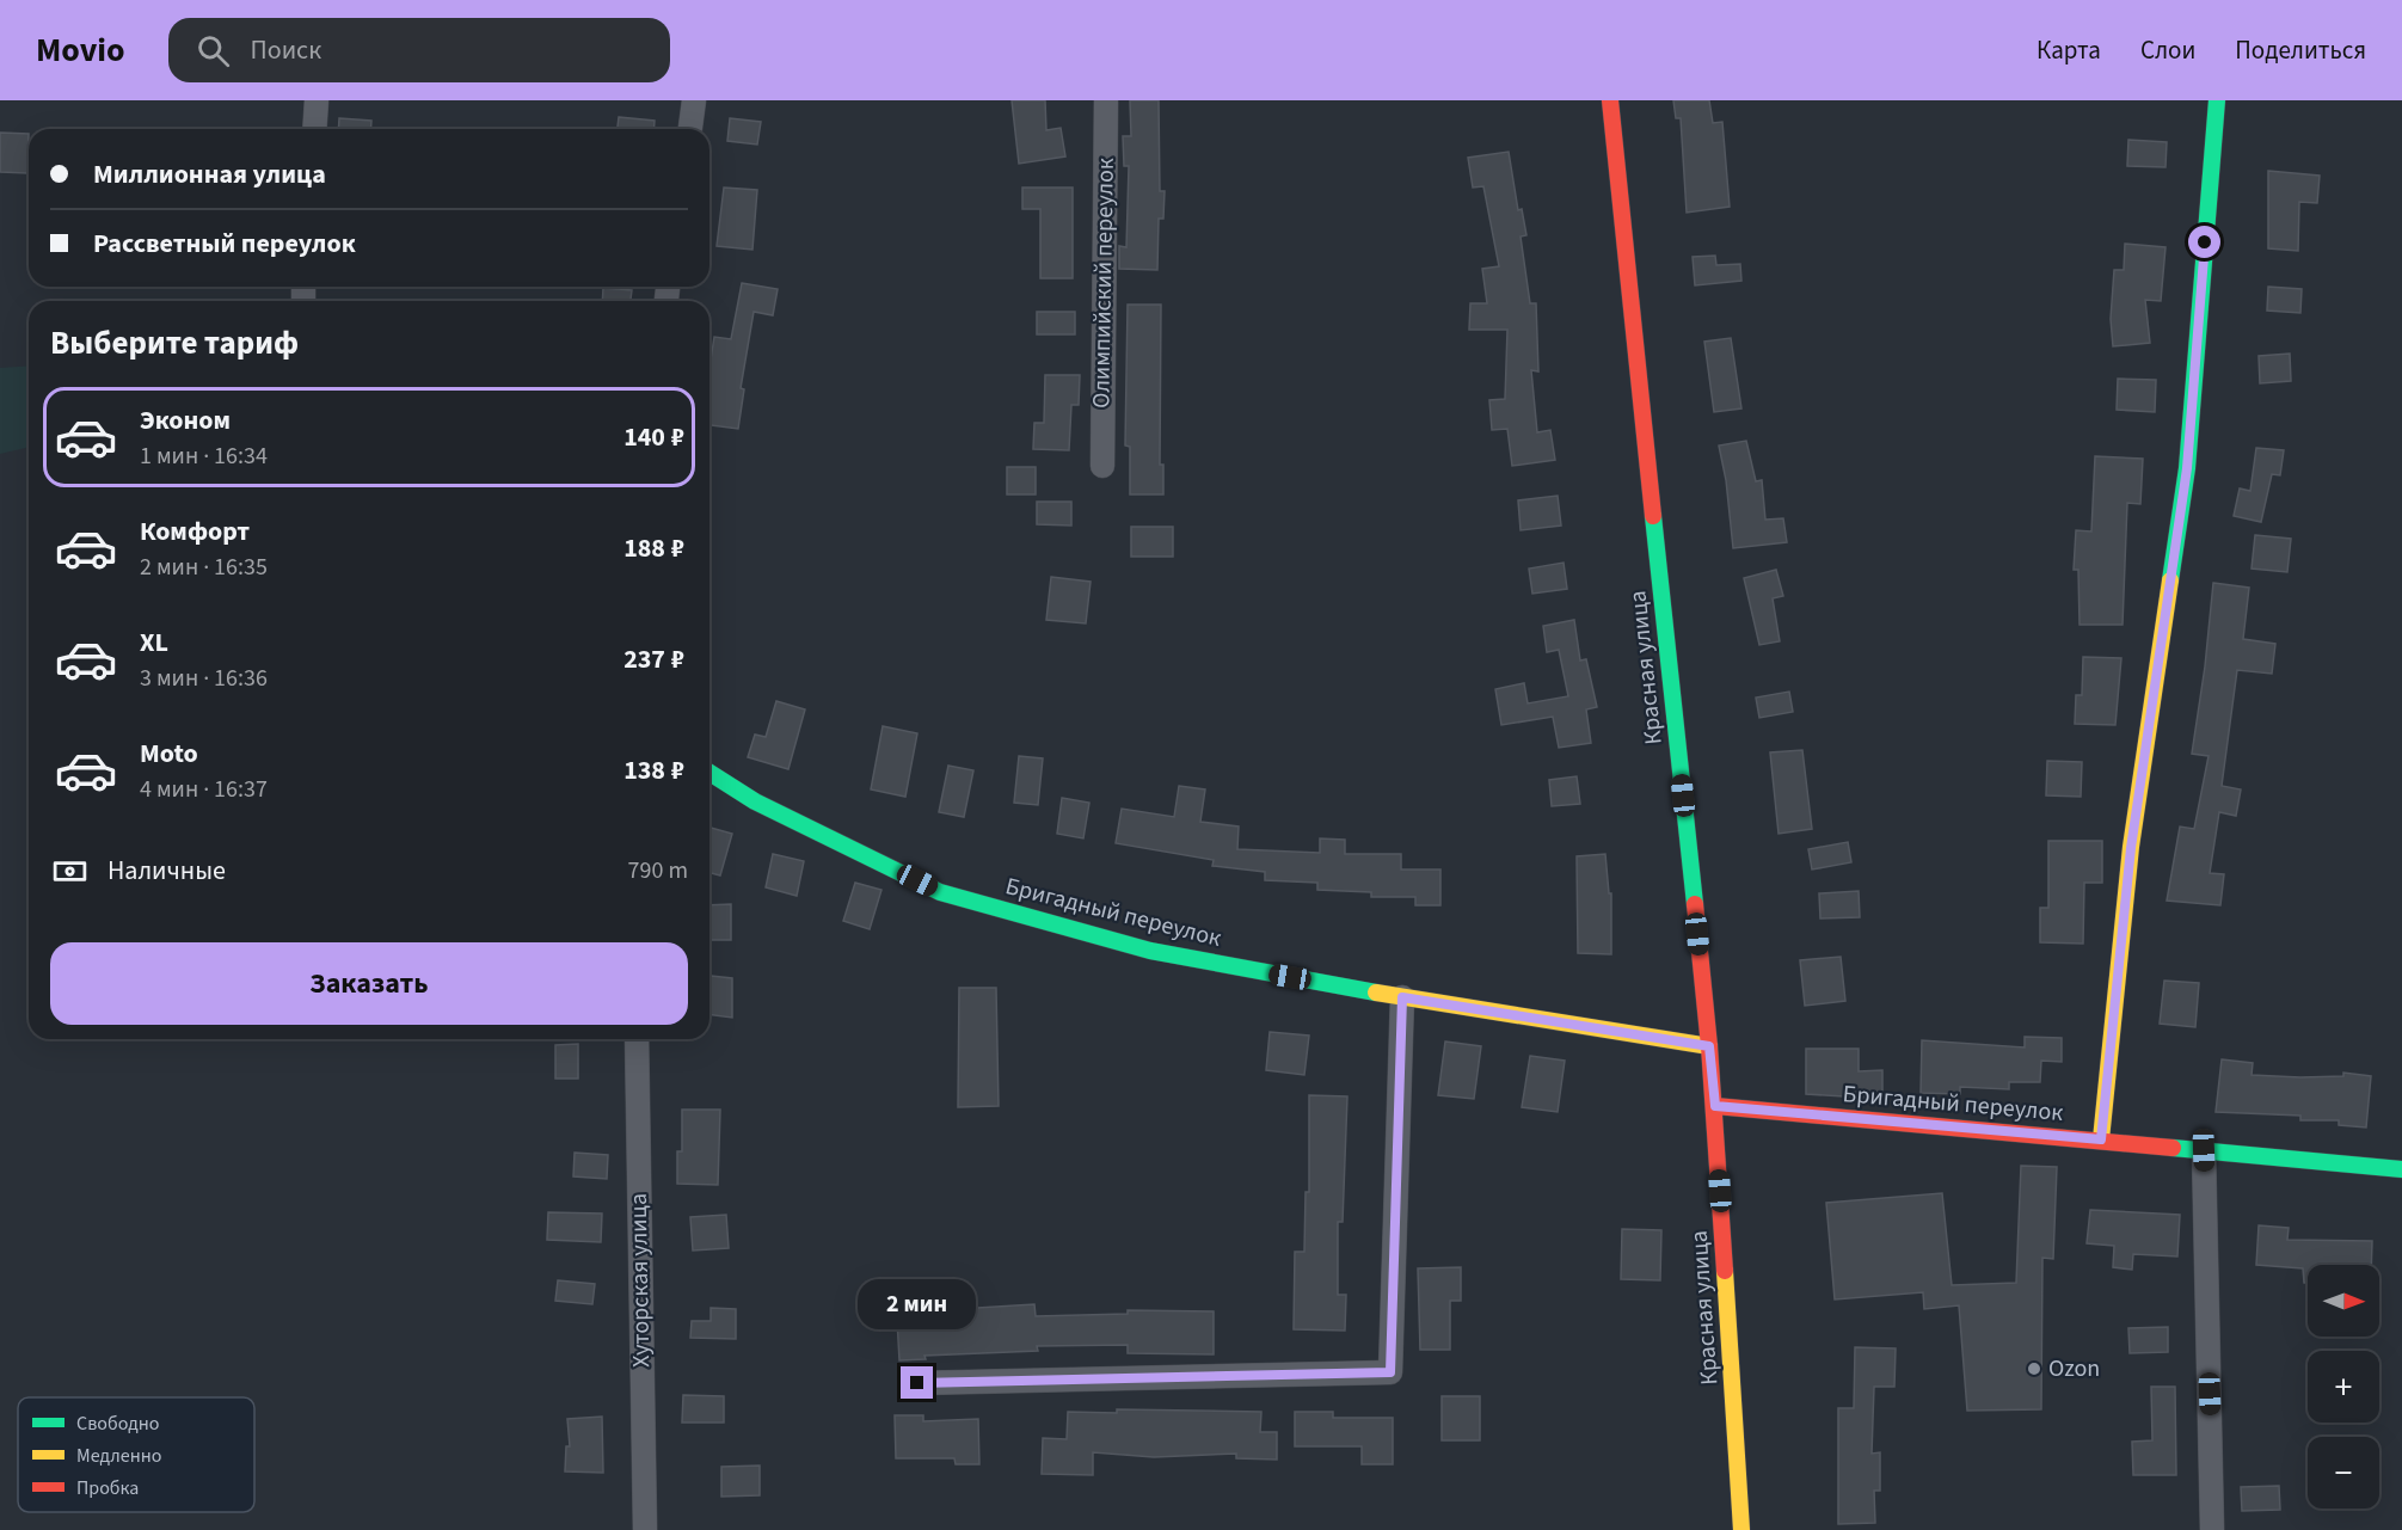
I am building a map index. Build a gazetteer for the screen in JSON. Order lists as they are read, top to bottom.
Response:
{
  "streets": {
    "street": [
      "Олимпийский переулок",
      "Красная улица",
      "Бригадный переулок",
      "Хуторская улица"
    ]
  },
  "crossings": [
    ["Красная улица", "Бригадный переулок"]
  ],
  "places": ["Ozon"],
  "legend": ["Свободно", "Медленно", "Пробка"],
  "north": "right",
  "page": {
    "header": "Movio",
    "search": "Поиск",
    "nav": ["Карта", "Слои", "Поделиться"],
    "banner": ["Миллионная улица", "Рассветный переулок"],
    "heading": "Выберите тариф",
    "list": [
      {
        "name": "Эконом",
        "note": "1 мин · 16:34",
        "value": "140 ₽"
      },
      {
        "name": "Комфорт",
        "note": "2 мин · 16:35",
        "value": "188 ₽"
      },
      {
        "name": "XL",
        "note": "3 мин · 16:36",
        "value": "237 ₽"
      },
      {
        "name": "Moto",
        "note": "4 мин · 16:37",
        "value": "138 ₽"
      }
    ],
    "pay": ["Наличные", "790 m"],
    "buttons": "Заказать",
    "map_buttons": ["+", "−"],
    "bubble": "2 мин"
  }
}
